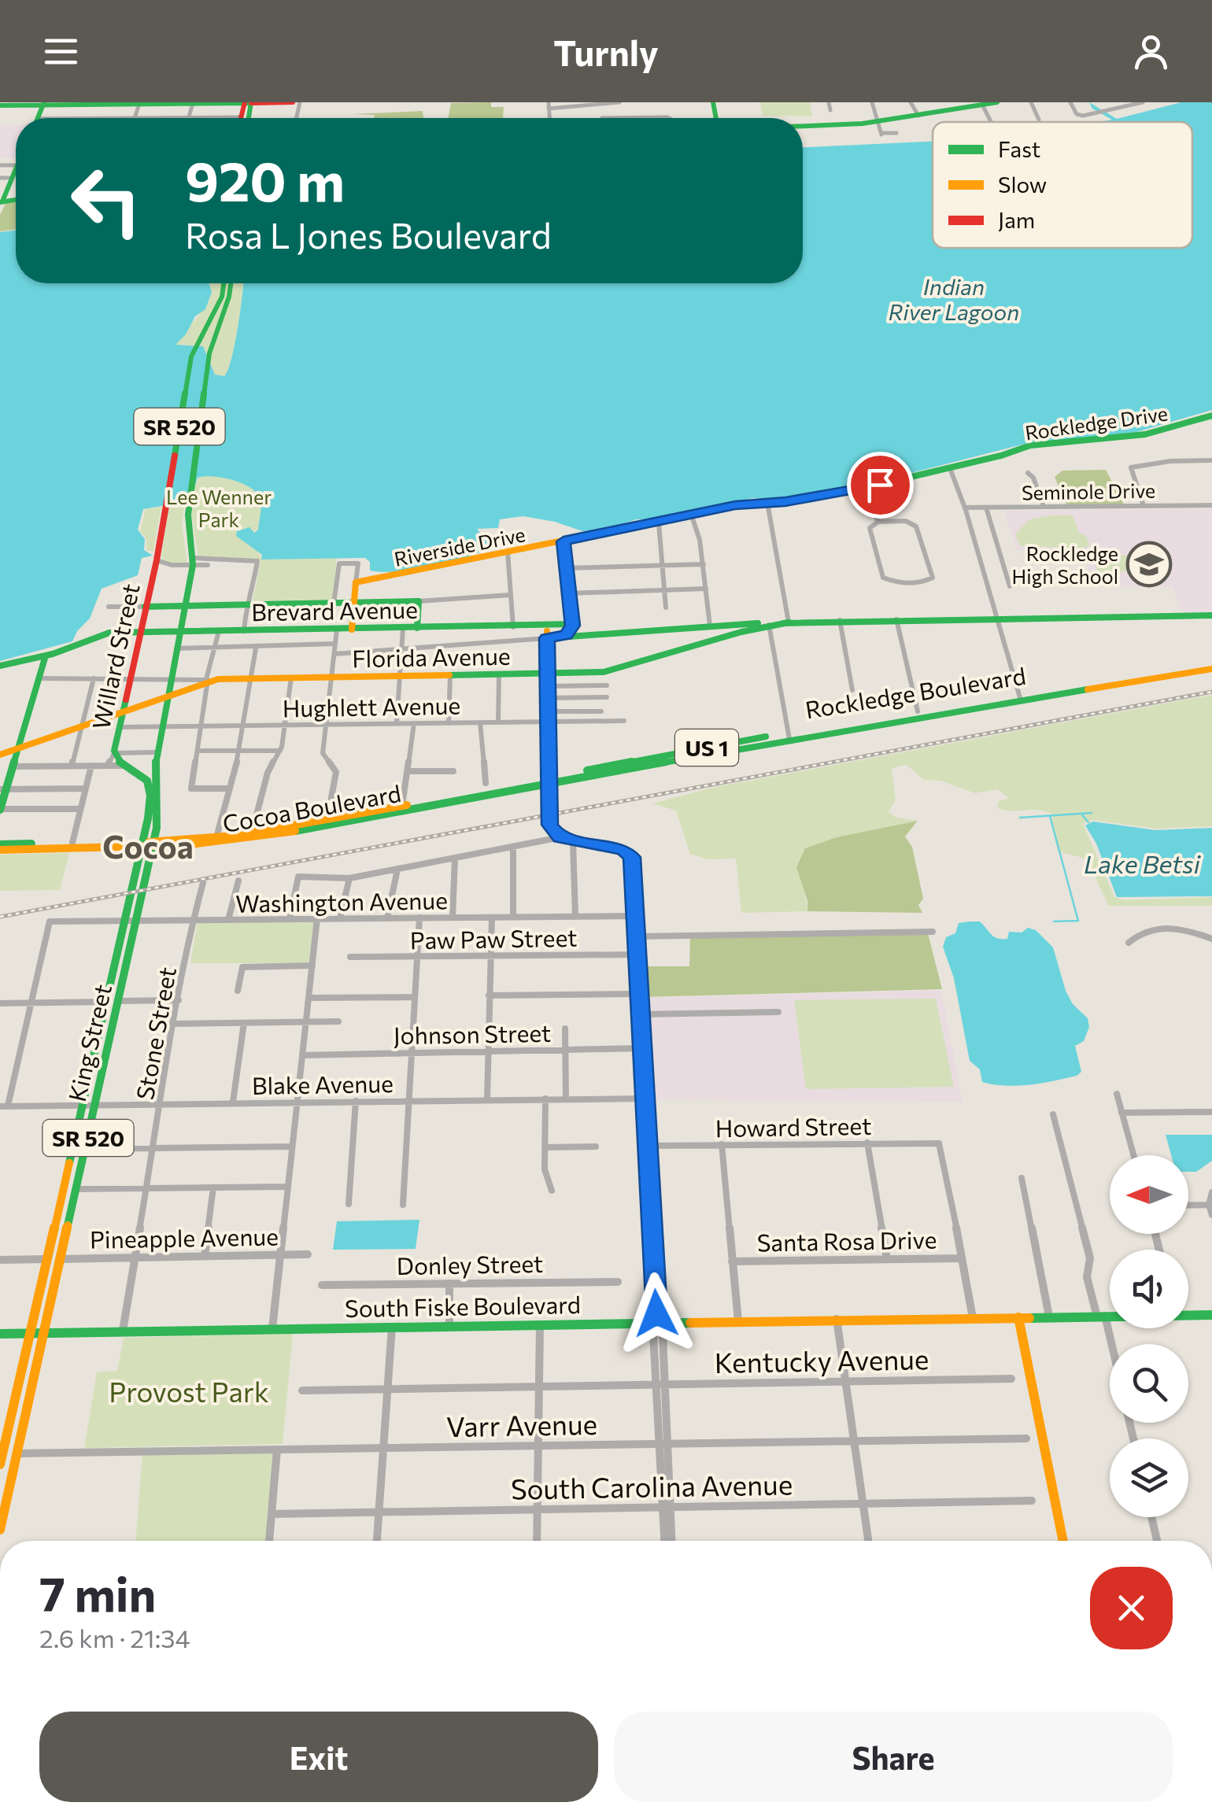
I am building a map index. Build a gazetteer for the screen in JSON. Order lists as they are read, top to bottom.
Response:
{
  "streets": {
    "main road": [
      "Rockledge Drive",
      "SR 520",
      "Riverside Drive",
      "Brevard Avenue",
      "Willard Street",
      "Florida Avenue",
      "Rockledge Boulevard",
      "US 1",
      "Cocoa Boulevard",
      "King Street",
      "South Fiske Boulevard"
    ],
    "street": [
      "Seminole Drive",
      "Hughlett Avenue",
      "Washington Avenue",
      "Paw Paw Street",
      "Stone Street",
      "Johnson Street",
      "Blake Avenue",
      "Howard Street",
      "Pineapple Avenue",
      "Santa Rosa Drive",
      "Donley Street",
      "Kentucky Avenue",
      "Varr Avenue",
      "South Carolina Avenue"
    ]
  },
  "crossings": [
    ["Rockledge Drive", "Riverside Drive"],
    ["SR 520", "Brevard Avenue"],
    ["SR 520", "King Street"],
    ["Brevard Avenue", "Willard Street"],
    ["Willard Street", "Florida Avenue"],
    ["Willard Street", "Hughlett Avenue"],
    ["Willard Street", "King Street"],
    ["Florida Avenue", "King Street"],
    ["Rockledge Boulevard", "Cocoa Boulevard"],
    ["Hughlett Avenue", "King Street"],
    ["Cocoa Boulevard", "King Street"],
    ["Washington Avenue", "Stone Street"],
    ["Washington Avenue", "King Street"],
    ["Stone Street", "Blake Avenue"],
    ["Stone Street", "Pineapple Avenue"],
    ["Stone Street", "South Fiske Boulevard"],
    ["King Street", "Blake Avenue"],
    ["King Street", "Pineapple Avenue"],
    ["King Street", "South Fiske Boulevard"],
    ["King Street", "Varr Avenue"],
    ["Howard Street", "Santa Rosa Drive"]
  ],
  "districts": ["Cocoa"],
  "water": ["Indian River Lagoon", "Lake Betsi"],
  "parks": ["Lee Wenner Park", "Provost Park"],
  "places": {
    "school or university": ["Rockledge High School"]
  },
  "legend": ["Fast", "Slow", "Jam"],
  "north": "left",
  "page": {
    "header": "Turnly",
    "turn": ["920 m", "Rosa L Jones Boulevard"],
    "heading": ["7 min", "2.6 km · 21:34"],
    "buttons": ["Exit", "Share"]
  }
}
